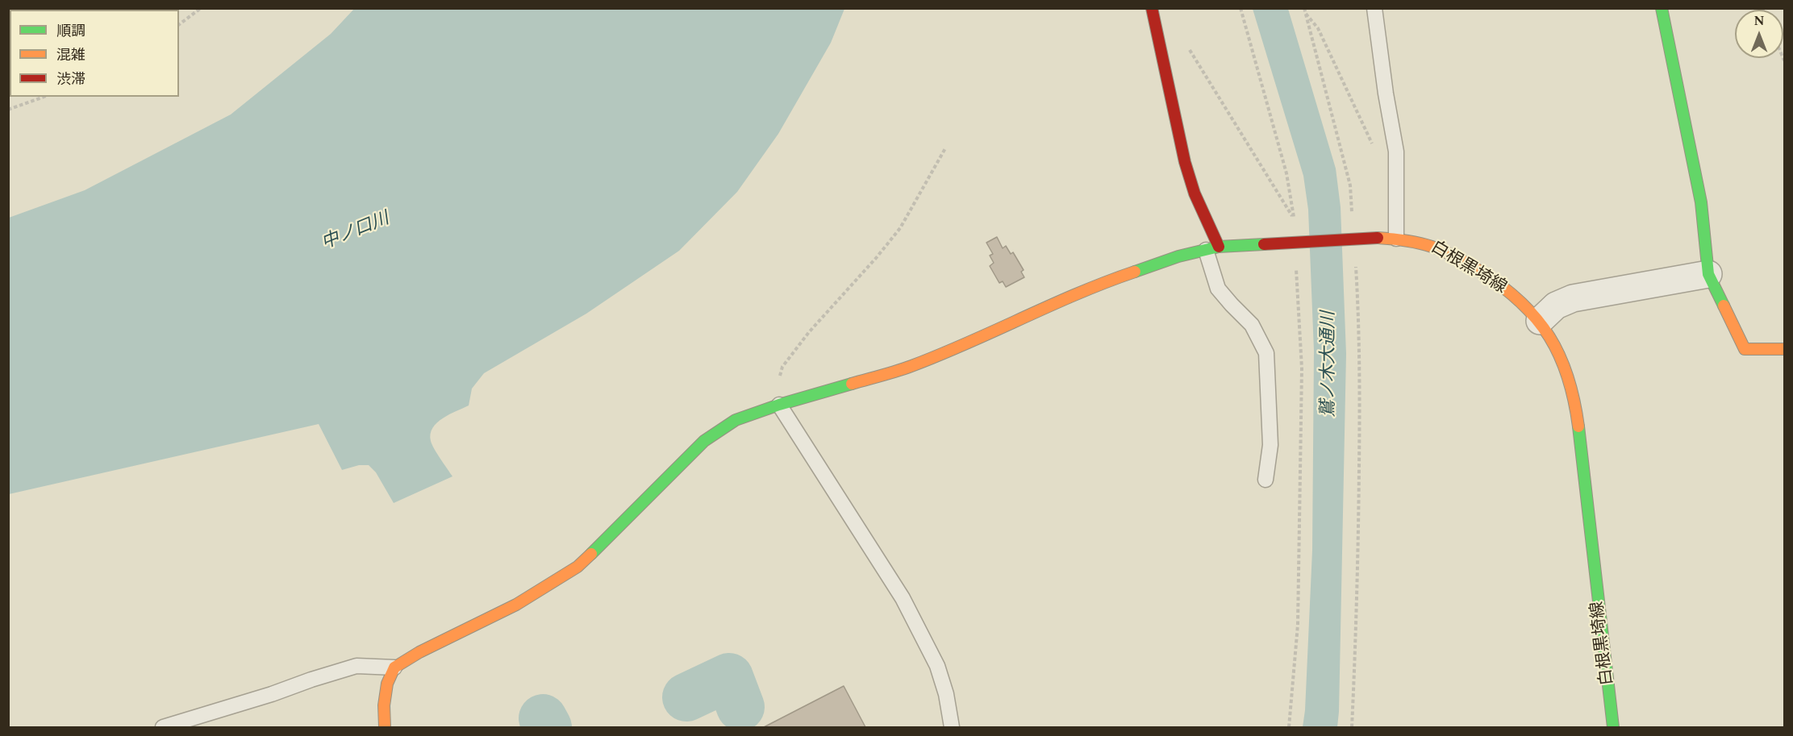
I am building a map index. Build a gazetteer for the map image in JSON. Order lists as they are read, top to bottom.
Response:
{
  "streets": {
    "street": ["白根黒埼線"]
  },
  "water": ["中ノ口川", "鷲ノ木大通川"],
  "legend": ["順調", "混雑", "渋滞"],
  "north": "top"
}
